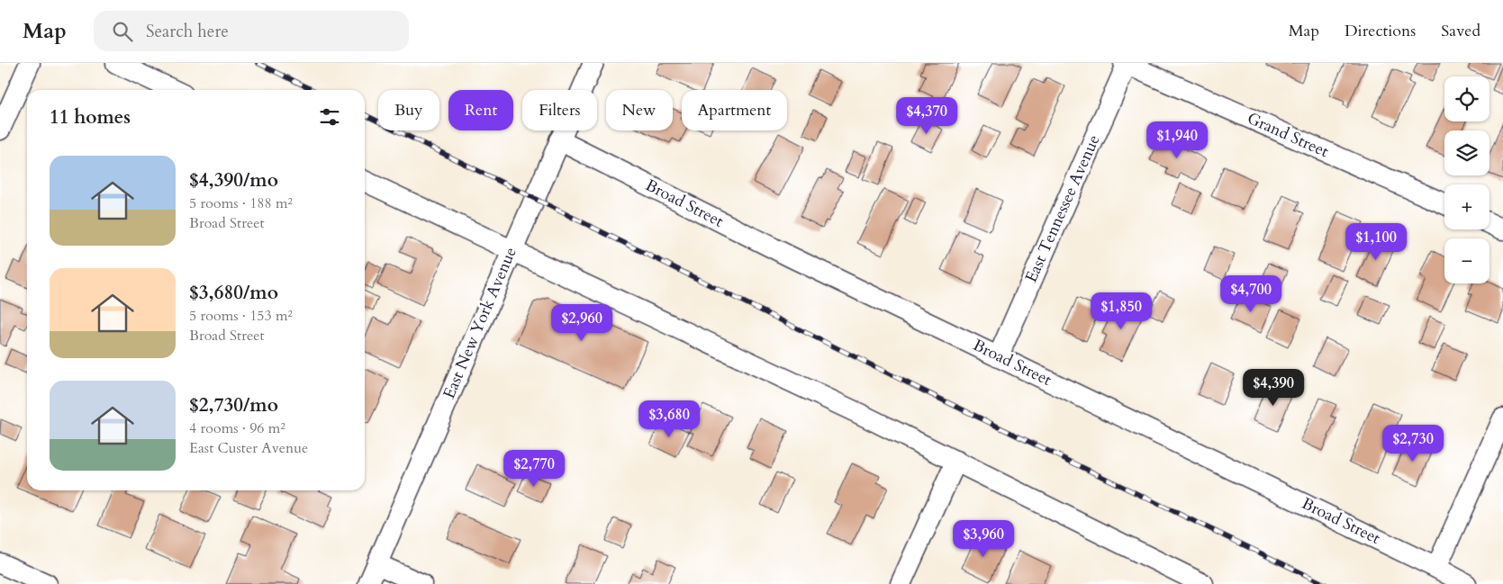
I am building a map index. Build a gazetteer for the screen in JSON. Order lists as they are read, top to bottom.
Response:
{
  "streets": {
    "street": [
      "Grand Street",
      "Broad Street",
      "East Tennessee Avenue",
      "East New York Avenue"
    ]
  },
  "crossings": [
    ["Grand Street", "East Tennessee Avenue"],
    ["Broad Street", "East Tennessee Avenue"],
    ["Broad Street", "East New York Avenue"]
  ],
  "page": {
    "header": "Map",
    "search": "Search here",
    "nav": ["Map", "Directions", "Saved"],
    "map_buttons": ["+", "−"],
    "chip": [
      "Buy",
      "Rent",
      "Filters",
      "New",
      "Apartment"
    ],
    "heading": "11 homes",
    "price": [
      "$4,370",
      "$1,940",
      "$1,100",
      "$4,700",
      "$1,850",
      "$2,960",
      "$4,390",
      "$3,680",
      "$2,730",
      "$2,770",
      "$3,960"
    ],
    "list": [
      {
        "name": "$4,390/mo",
        "note": "5 rooms · 188 m² · Broad Street"
      },
      {
        "name": "$3,680/mo",
        "note": "5 rooms · 153 m² · Broad Street"
      },
      {
        "name": "$2,730/mo",
        "note": "4 rooms · 96 m² · East Custer Avenue"
      }
    ]
  }
}
